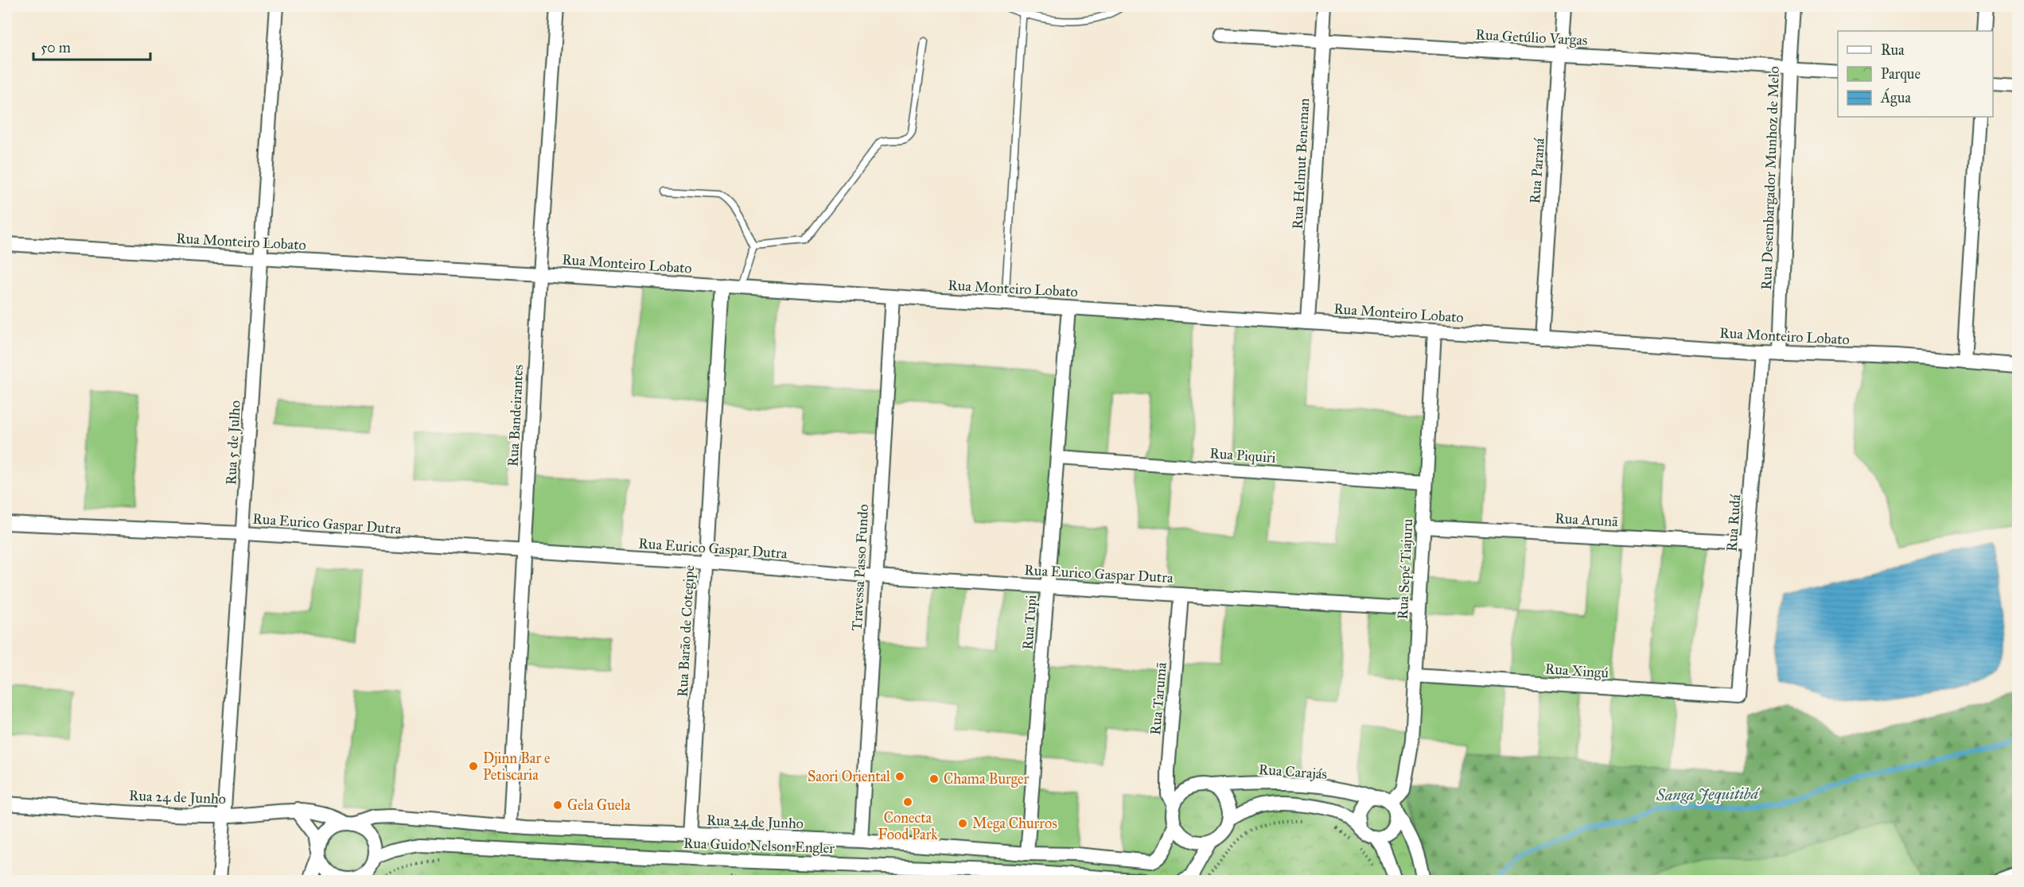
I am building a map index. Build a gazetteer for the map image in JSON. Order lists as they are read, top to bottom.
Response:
{
  "streets": {
    "street": [
      "Rua Getúlio Vargas",
      "Rua Helmut Beneman",
      "Rua Paraná",
      "Rua Desembargador Munhoz de Melo",
      "Rua Monteiro Lobato",
      "Rua Bandeirantes",
      "Rua 5 de Julho",
      "Rua Piquiri",
      "Rua Arunã",
      "Rua Rudá",
      "Rua Eurico Gaspar Dutra",
      "Travessa Passo Fundo",
      "Rua Sepé Tiajuru",
      "Rua Tupi",
      "Rua Barão de Cotegipe",
      "Rua Xingú",
      "Rua Tarumã",
      "Rua Carajás",
      "Rua 24 de Junho",
      "Rua Guido Nelson Engler"
    ]
  },
  "crossings": [
    ["Rua Getúlio Vargas", "Rua Helmut Beneman"],
    ["Rua Getúlio Vargas", "Rua Paraná"],
    ["Rua Getúlio Vargas", "Rua Desembargador Munhoz de Melo"],
    ["Rua Helmut Beneman", "Rua Monteiro Lobato"],
    ["Rua Paraná", "Rua Monteiro Lobato"],
    ["Rua Desembargador Munhoz de Melo", "Rua Monteiro Lobato"],
    ["Rua Monteiro Lobato", "Rua Bandeirantes"],
    ["Rua Monteiro Lobato", "Rua 5 de Julho"],
    ["Rua Monteiro Lobato", "Rua Rudá"],
    ["Rua Monteiro Lobato", "Travessa Passo Fundo"],
    ["Rua Monteiro Lobato", "Rua Sepé Tiajuru"],
    ["Rua Monteiro Lobato", "Rua Tupi"],
    ["Rua Monteiro Lobato", "Rua Barão de Cotegipe"],
    ["Rua Bandeirantes", "Rua Eurico Gaspar Dutra"],
    ["Rua Bandeirantes", "Rua 24 de Junho"],
    ["Rua 5 de Julho", "Rua Eurico Gaspar Dutra"],
    ["Rua 5 de Julho", "Rua 24 de Junho"],
    ["Rua Piquiri", "Rua Sepé Tiajuru"],
    ["Rua Piquiri", "Rua Tupi"],
    ["Rua Arunã", "Rua Rudá"],
    ["Rua Arunã", "Rua Sepé Tiajuru"],
    ["Rua Rudá", "Rua Xingú"],
    ["Rua Eurico Gaspar Dutra", "Travessa Passo Fundo"],
    ["Rua Eurico Gaspar Dutra", "Rua Sepé Tiajuru"],
    ["Rua Eurico Gaspar Dutra", "Rua Tupi"],
    ["Rua Eurico Gaspar Dutra", "Rua Barão de Cotegipe"],
    ["Rua Eurico Gaspar Dutra", "Rua Tarumã"],
    ["Travessa Passo Fundo", "Rua 24 de Junho"],
    ["Rua Sepé Tiajuru", "Rua Xingú"],
    ["Rua Sepé Tiajuru", "Rua Carajás"],
    ["Rua Tupi", "Rua 24 de Junho"],
    ["Rua Barão de Cotegipe", "Rua 24 de Junho"],
    ["Rua Tarumã", "Rua Carajás"],
    ["Rua Tarumã", "Rua 24 de Junho"],
    ["Rua Carajás", "Rua 24 de Junho"],
    ["Rua 24 de Junho", "Rua Guido Nelson Engler"]
  ],
  "water": ["Sanga Jequitibá"],
  "places": [
    "Djinn Bar e Petiscaria",
    "Saori Oriental",
    "Chama Burger",
    "Conecta Food Park",
    "Gela Guela",
    "Mega Churros"
  ],
  "legend": ["Rua", "Parque", "Água"],
  "scale_bar": "50 m"
}
